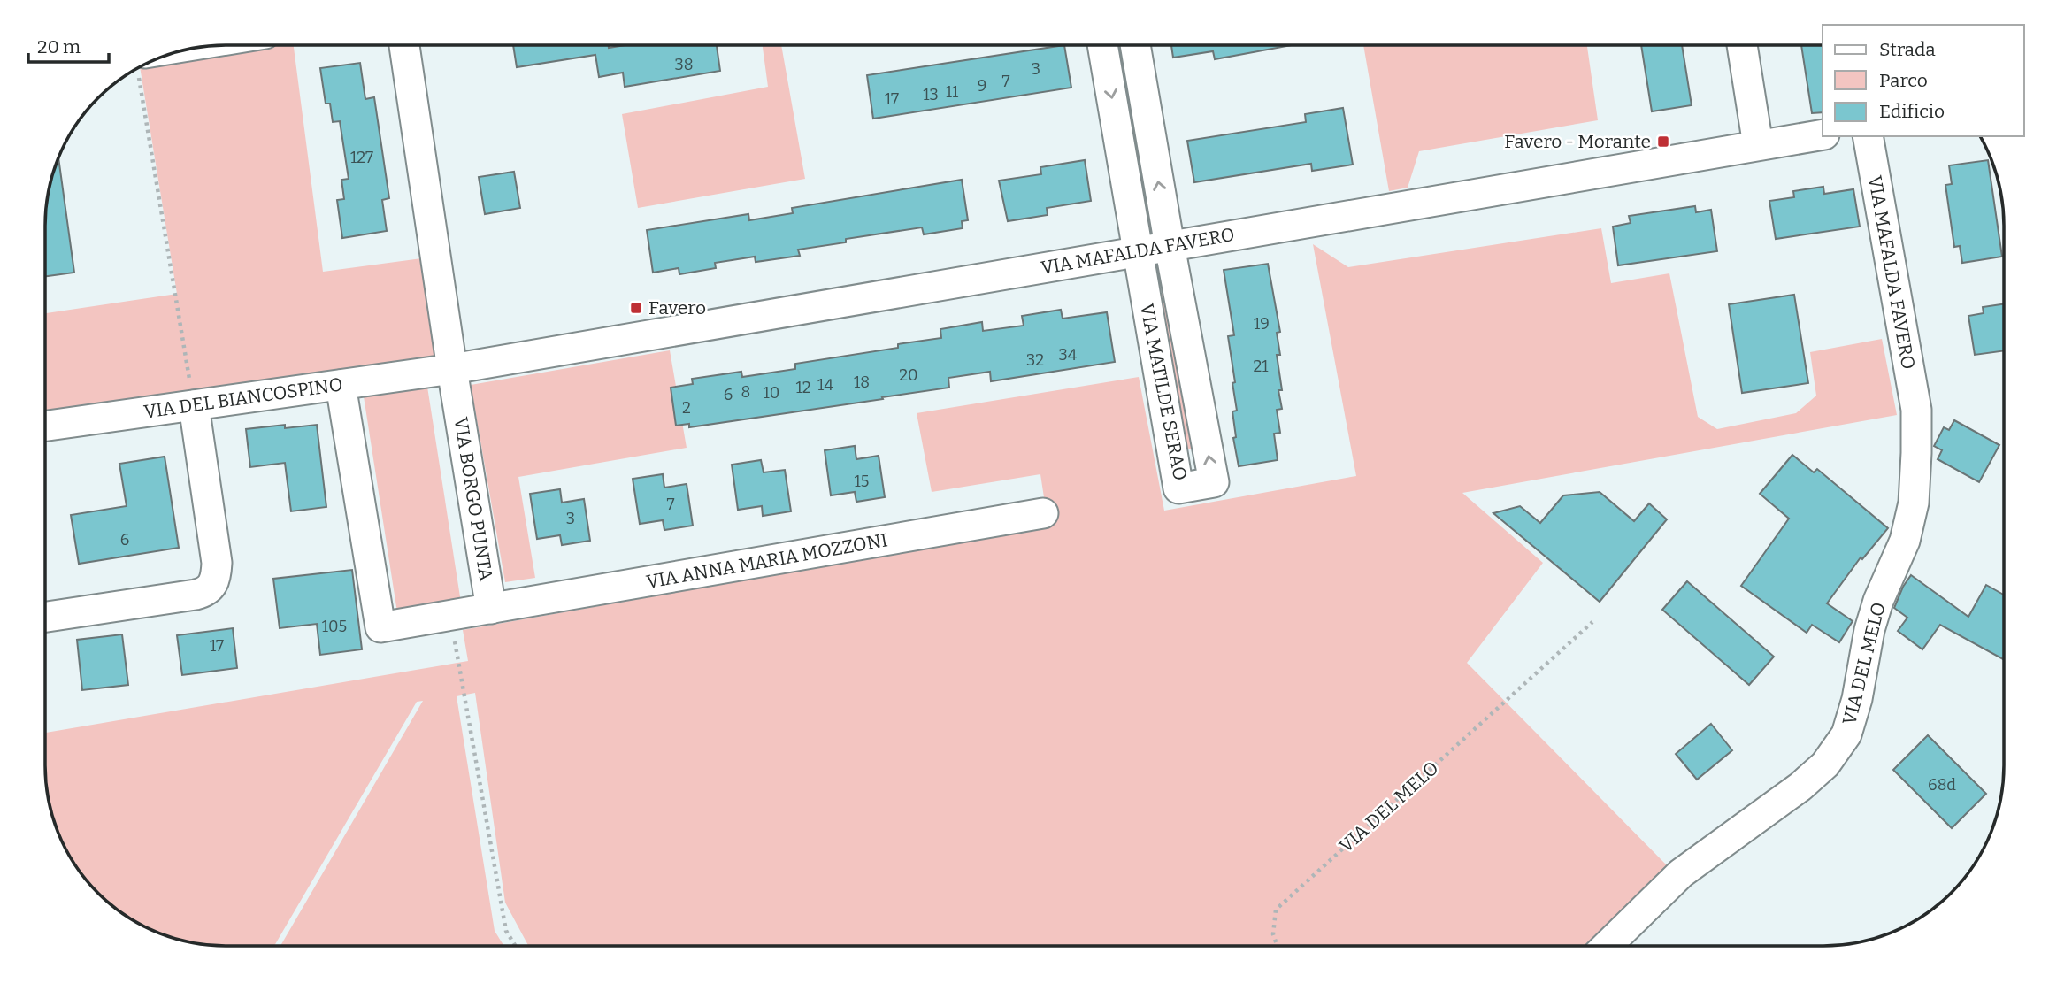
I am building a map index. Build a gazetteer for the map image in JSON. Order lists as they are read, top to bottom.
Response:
{
  "streets": {
    "street": [
      "VIA MAFALDA FAVERO",
      "VIA MATILDE SERAO",
      "VIA DEL BIANCOSPINO",
      "VIA BORGO PUNTA",
      "VIA ANNA MARIA MOZZONI",
      "VIA DEL MELO"
    ]
  },
  "crossings": [
    ["VIA MAFALDA FAVERO", "VIA MATILDE SERAO"],
    ["VIA MAFALDA FAVERO", "VIA DEL BIANCOSPINO"],
    ["VIA MAFALDA FAVERO", "VIA BORGO PUNTA"],
    ["VIA MAFALDA FAVERO", "VIA DEL MELO"],
    ["VIA DEL BIANCOSPINO", "VIA BORGO PUNTA"],
    ["VIA BORGO PUNTA", "VIA ANNA MARIA MOZZONI"]
  ],
  "places": {
    "transit": ["Favero - Morante", "Favero"]
  },
  "house_numbers": [
    "38",
    "3",
    "7",
    "9",
    "11",
    "13",
    "17",
    "127",
    "19",
    "34",
    "32",
    "21",
    "20",
    "18",
    "14",
    "12",
    "8",
    "10",
    "6",
    "2",
    "15",
    "7",
    "3",
    "6",
    "105",
    "17",
    "68d"
  ],
  "legend": ["Strada", "Parco", "Edificio"],
  "scale_bar": "20 m"
}
